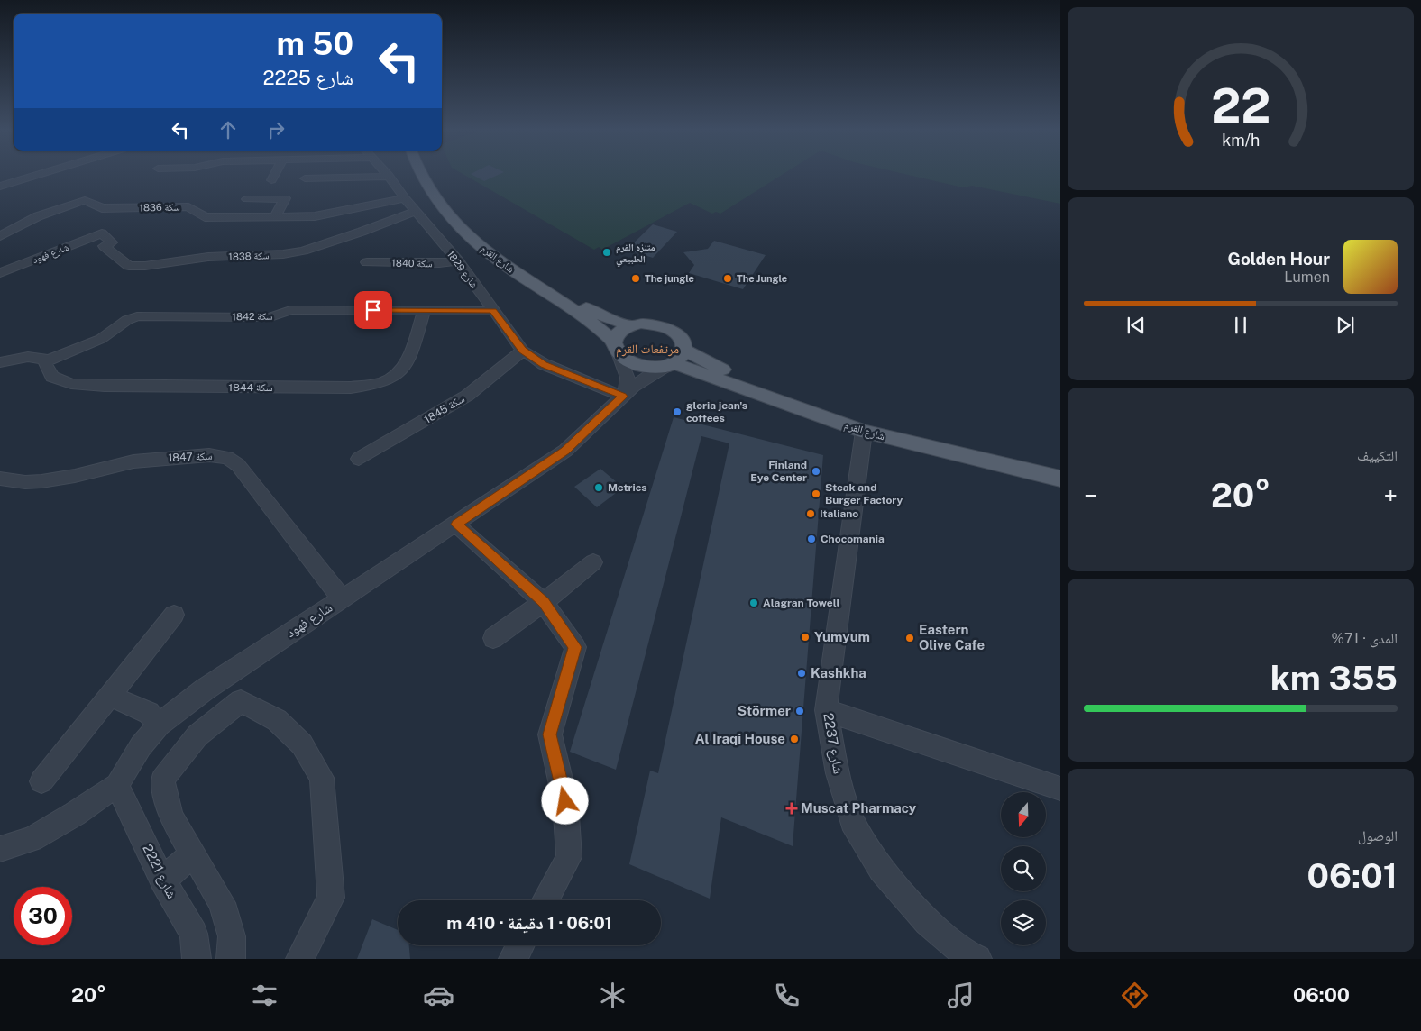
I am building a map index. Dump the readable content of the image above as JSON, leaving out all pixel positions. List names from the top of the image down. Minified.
{"streets":{"main road":["شارع القرم"],"street":["سكة 1836","شارع فهود","1838 سكة","سكة 1840","1829 شارع","سكة 1842","سكة 1844","1845 سكة","سكة 1847","2237 شارع","شارع 2221"]},"crossings":[["سكة 1836","1829 شارع"],["شارع فهود","1838 سكة"],["شارع فهود","شارع القرم"],["شارع فهود","1829 شارع"],["شارع فهود","سكة 1847"],["شارع فهود","شارع 2221"],["1838 سكة","1829 شارع"],["شارع القرم","2237 شارع"],["سكة 1840","1829 شارع"],["1829 شارع","سكة 1842"],["1829 شارع","1845 سكة"],["سكة 1842","سكة 1844"]],"districts":["مرتفعات القرم"],"places":{"other":["متنزه القرم الطبيعي","The jungle","The Jungle","gloria jean's coffees","Finland Eye Center","Metrics","Steak and Burger Factory","Italiano","Chocomania","Alagran Towell","Yumyum","Eastern Olive Cafe","Kashkha","Störmer","Al Iraqi House"],"health":["Muscat Pharmacy"]},"north":"bottom","page":{"turn":["50 m","شارع 2225"],"song":["Golden Hour","Lumen"],"tile":["التكييف",["المدى · 71%","355 km"],["الوصول","06:01"]],"heat":["−","20°","+"],"limit":"30","trip":"06:01 · 1 دقيقة · 410 m","tabs":["06:00","20°"],"gauge":["22","km/h"]}}
